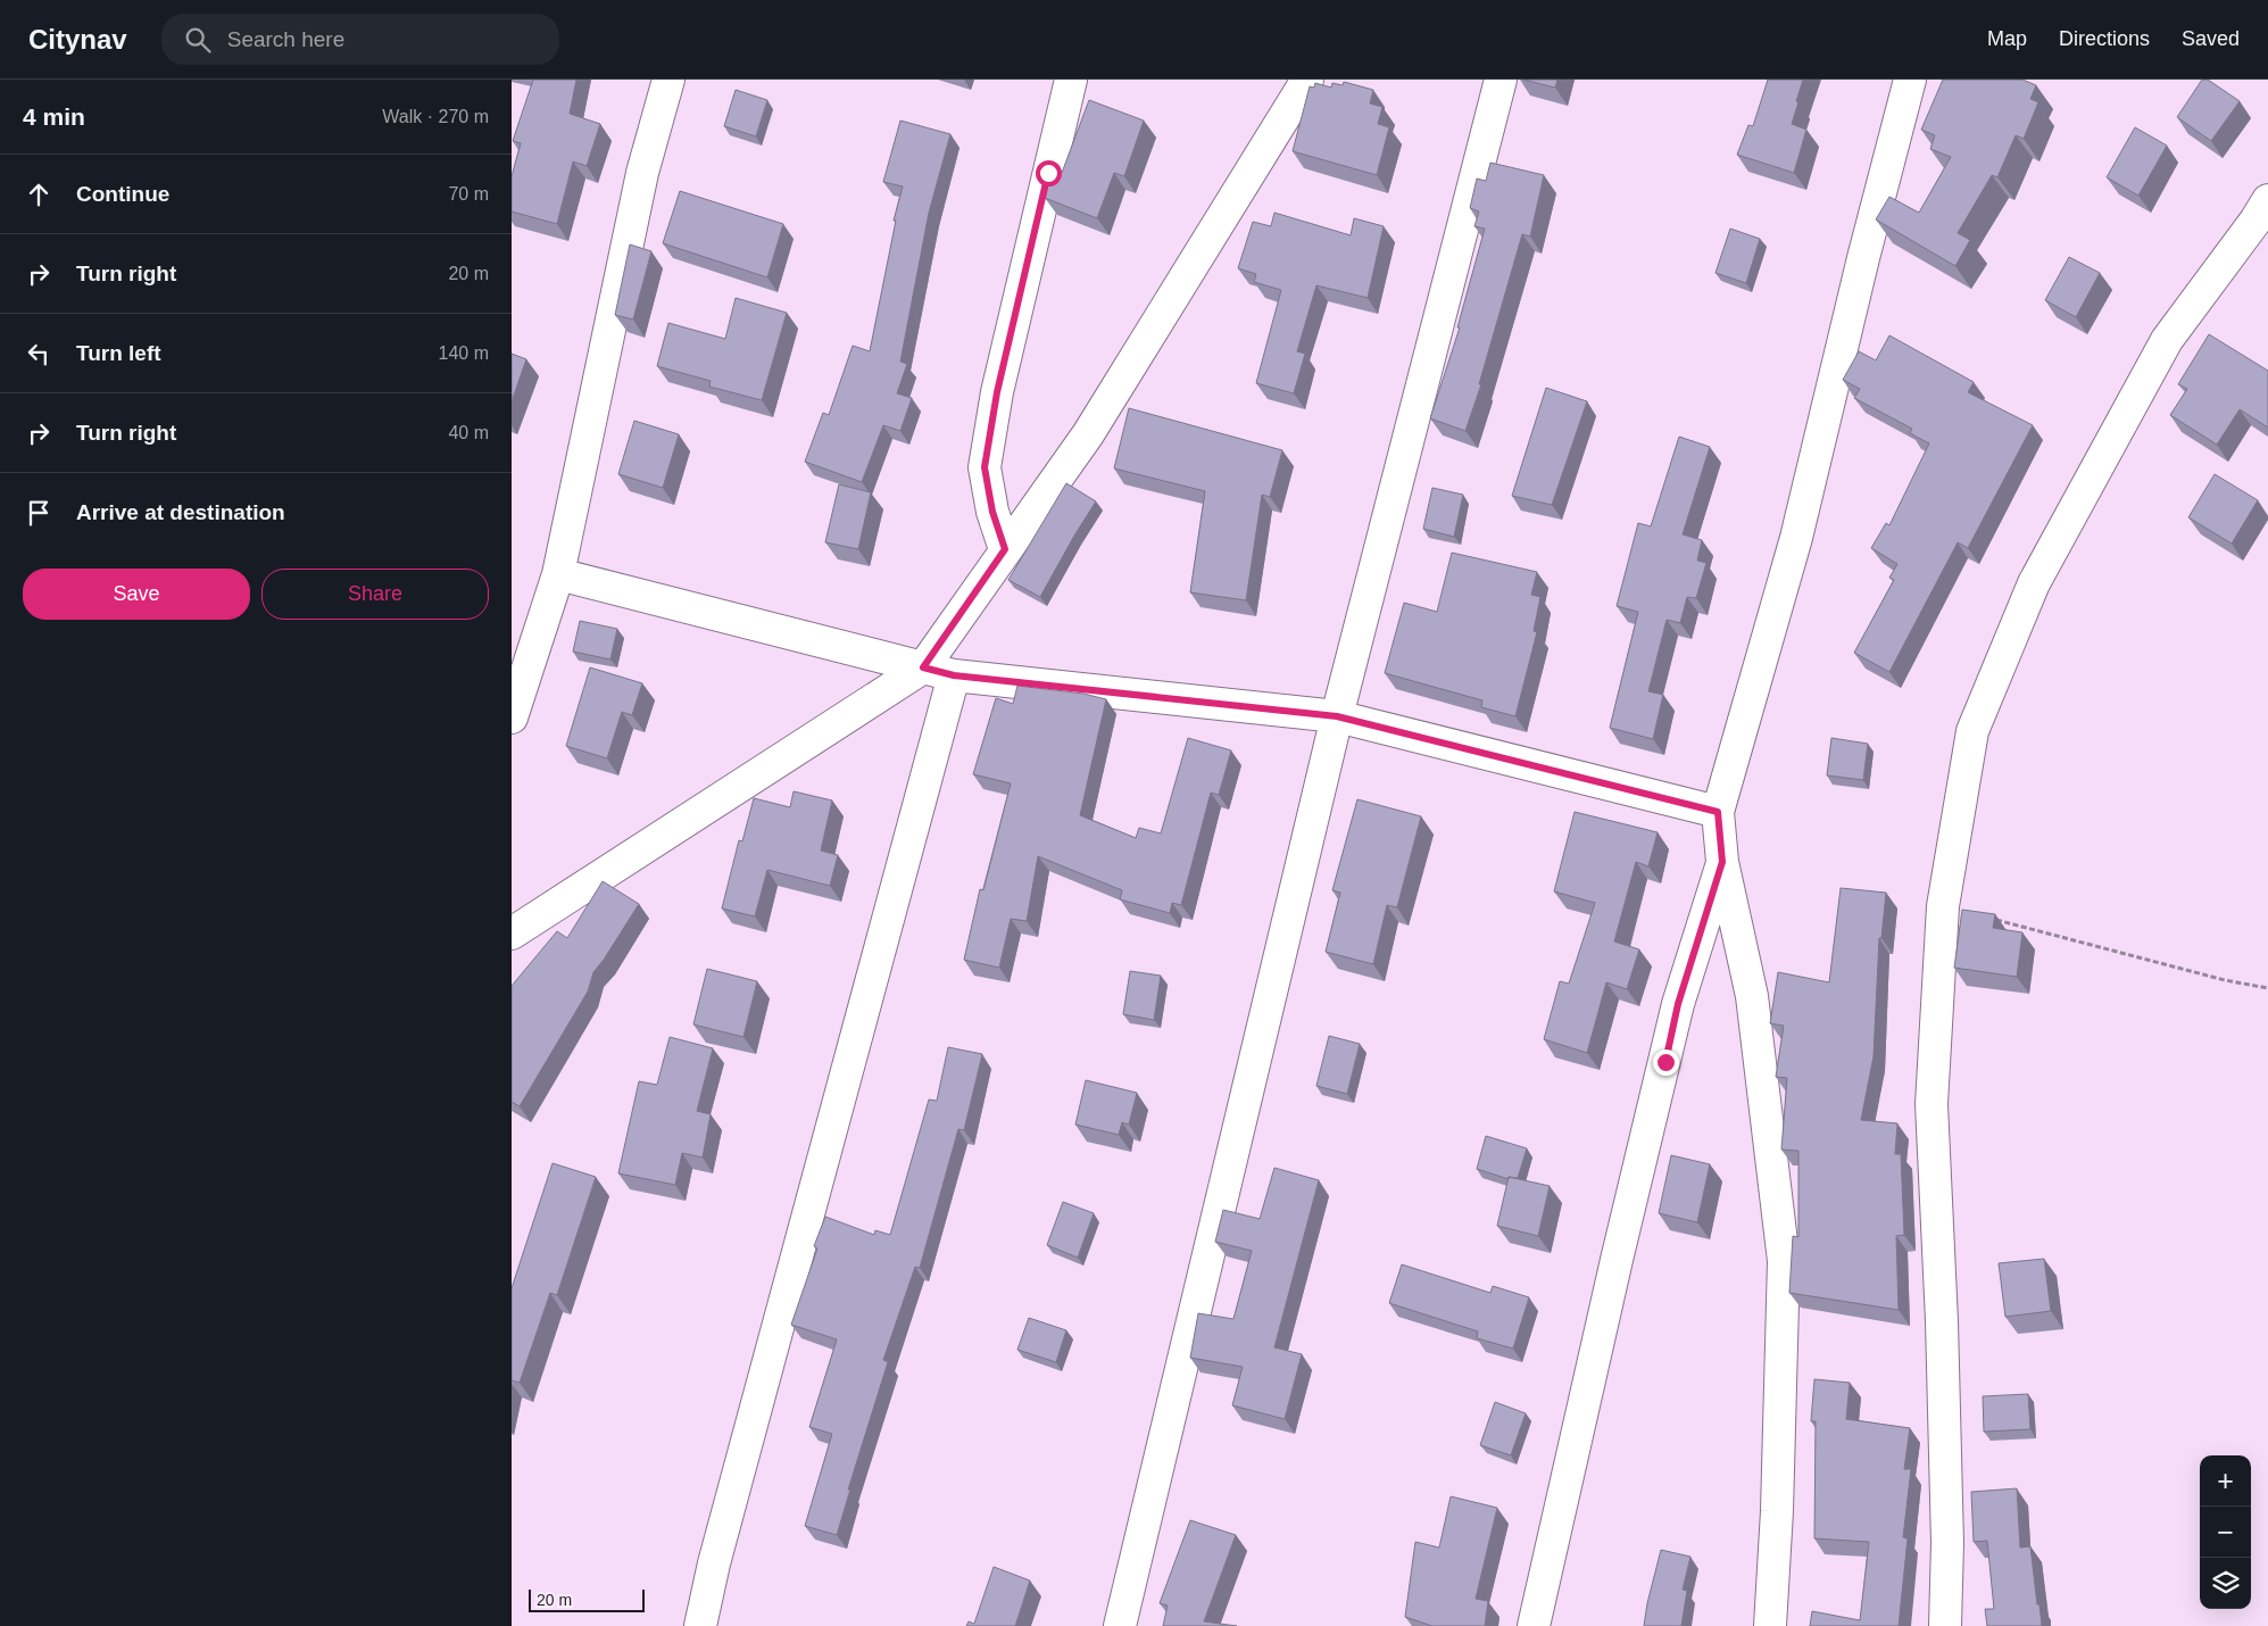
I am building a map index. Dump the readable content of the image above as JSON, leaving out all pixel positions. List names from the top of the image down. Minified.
{"scale_bar":"20 m","page":{"header":"Citynav","search":"Search here","nav":["Map","Directions","Saved"],"heading":["4 min","Walk · 270 m"],"list":[["Continue","70 m"],["Turn right","20 m"],["Turn left","140 m"],["Turn right","40 m"],"Arrive at destination"],"buttons":["Save","Share"],"map_buttons":["+","−"],"scale":"20 m"}}
